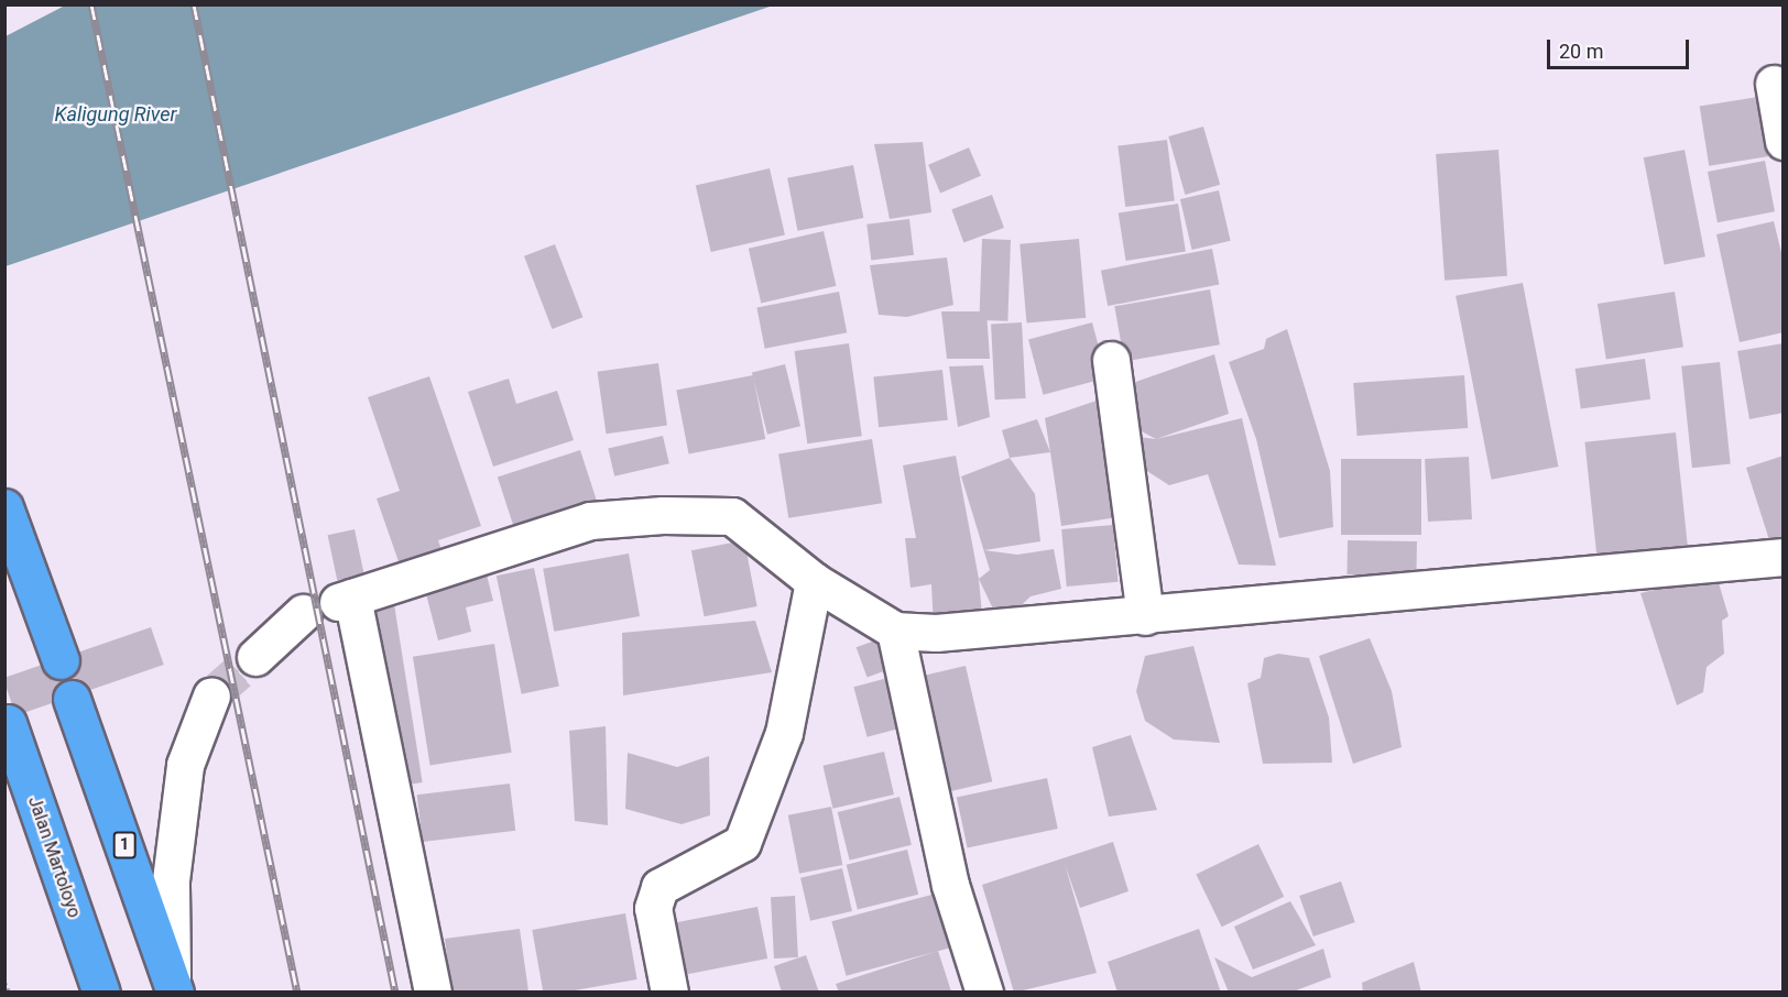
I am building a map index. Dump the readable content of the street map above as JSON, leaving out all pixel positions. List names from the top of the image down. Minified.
{"streets":{"highway":["1","Jalan Martoloyo"]},"water":["Kaligung River"],"scale_bar":"20 m"}
